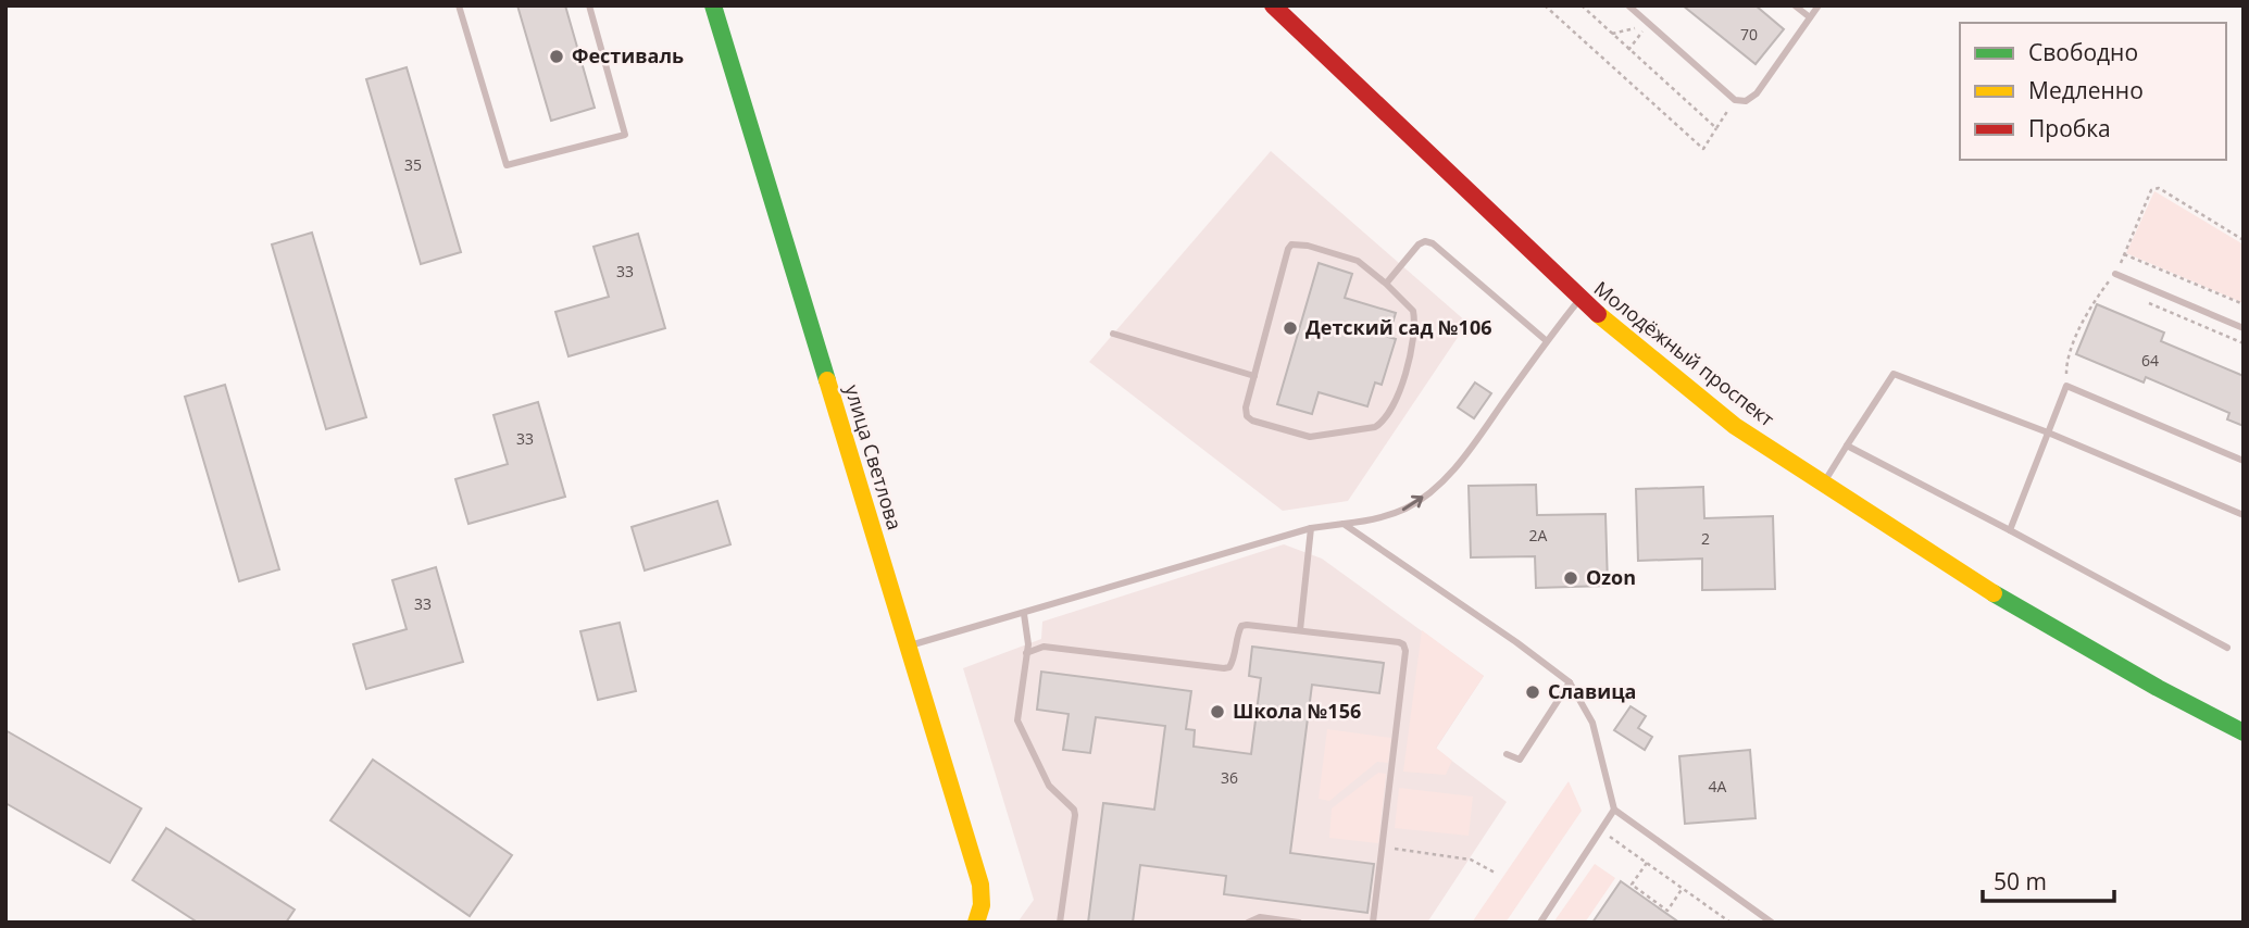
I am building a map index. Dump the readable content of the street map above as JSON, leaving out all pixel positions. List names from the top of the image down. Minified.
{"streets":{"street":["Молодёжный проспект","улица Светлова"]},"places":["Фестиваль","Детский сад №106","Ozon","Славица","Школа №156"],"house_numbers":["70","35","33","64","33","2А","2","33","36","4А"],"legend":["Свободно","Медленно","Пробка"],"scale_bar":"50 m"}
